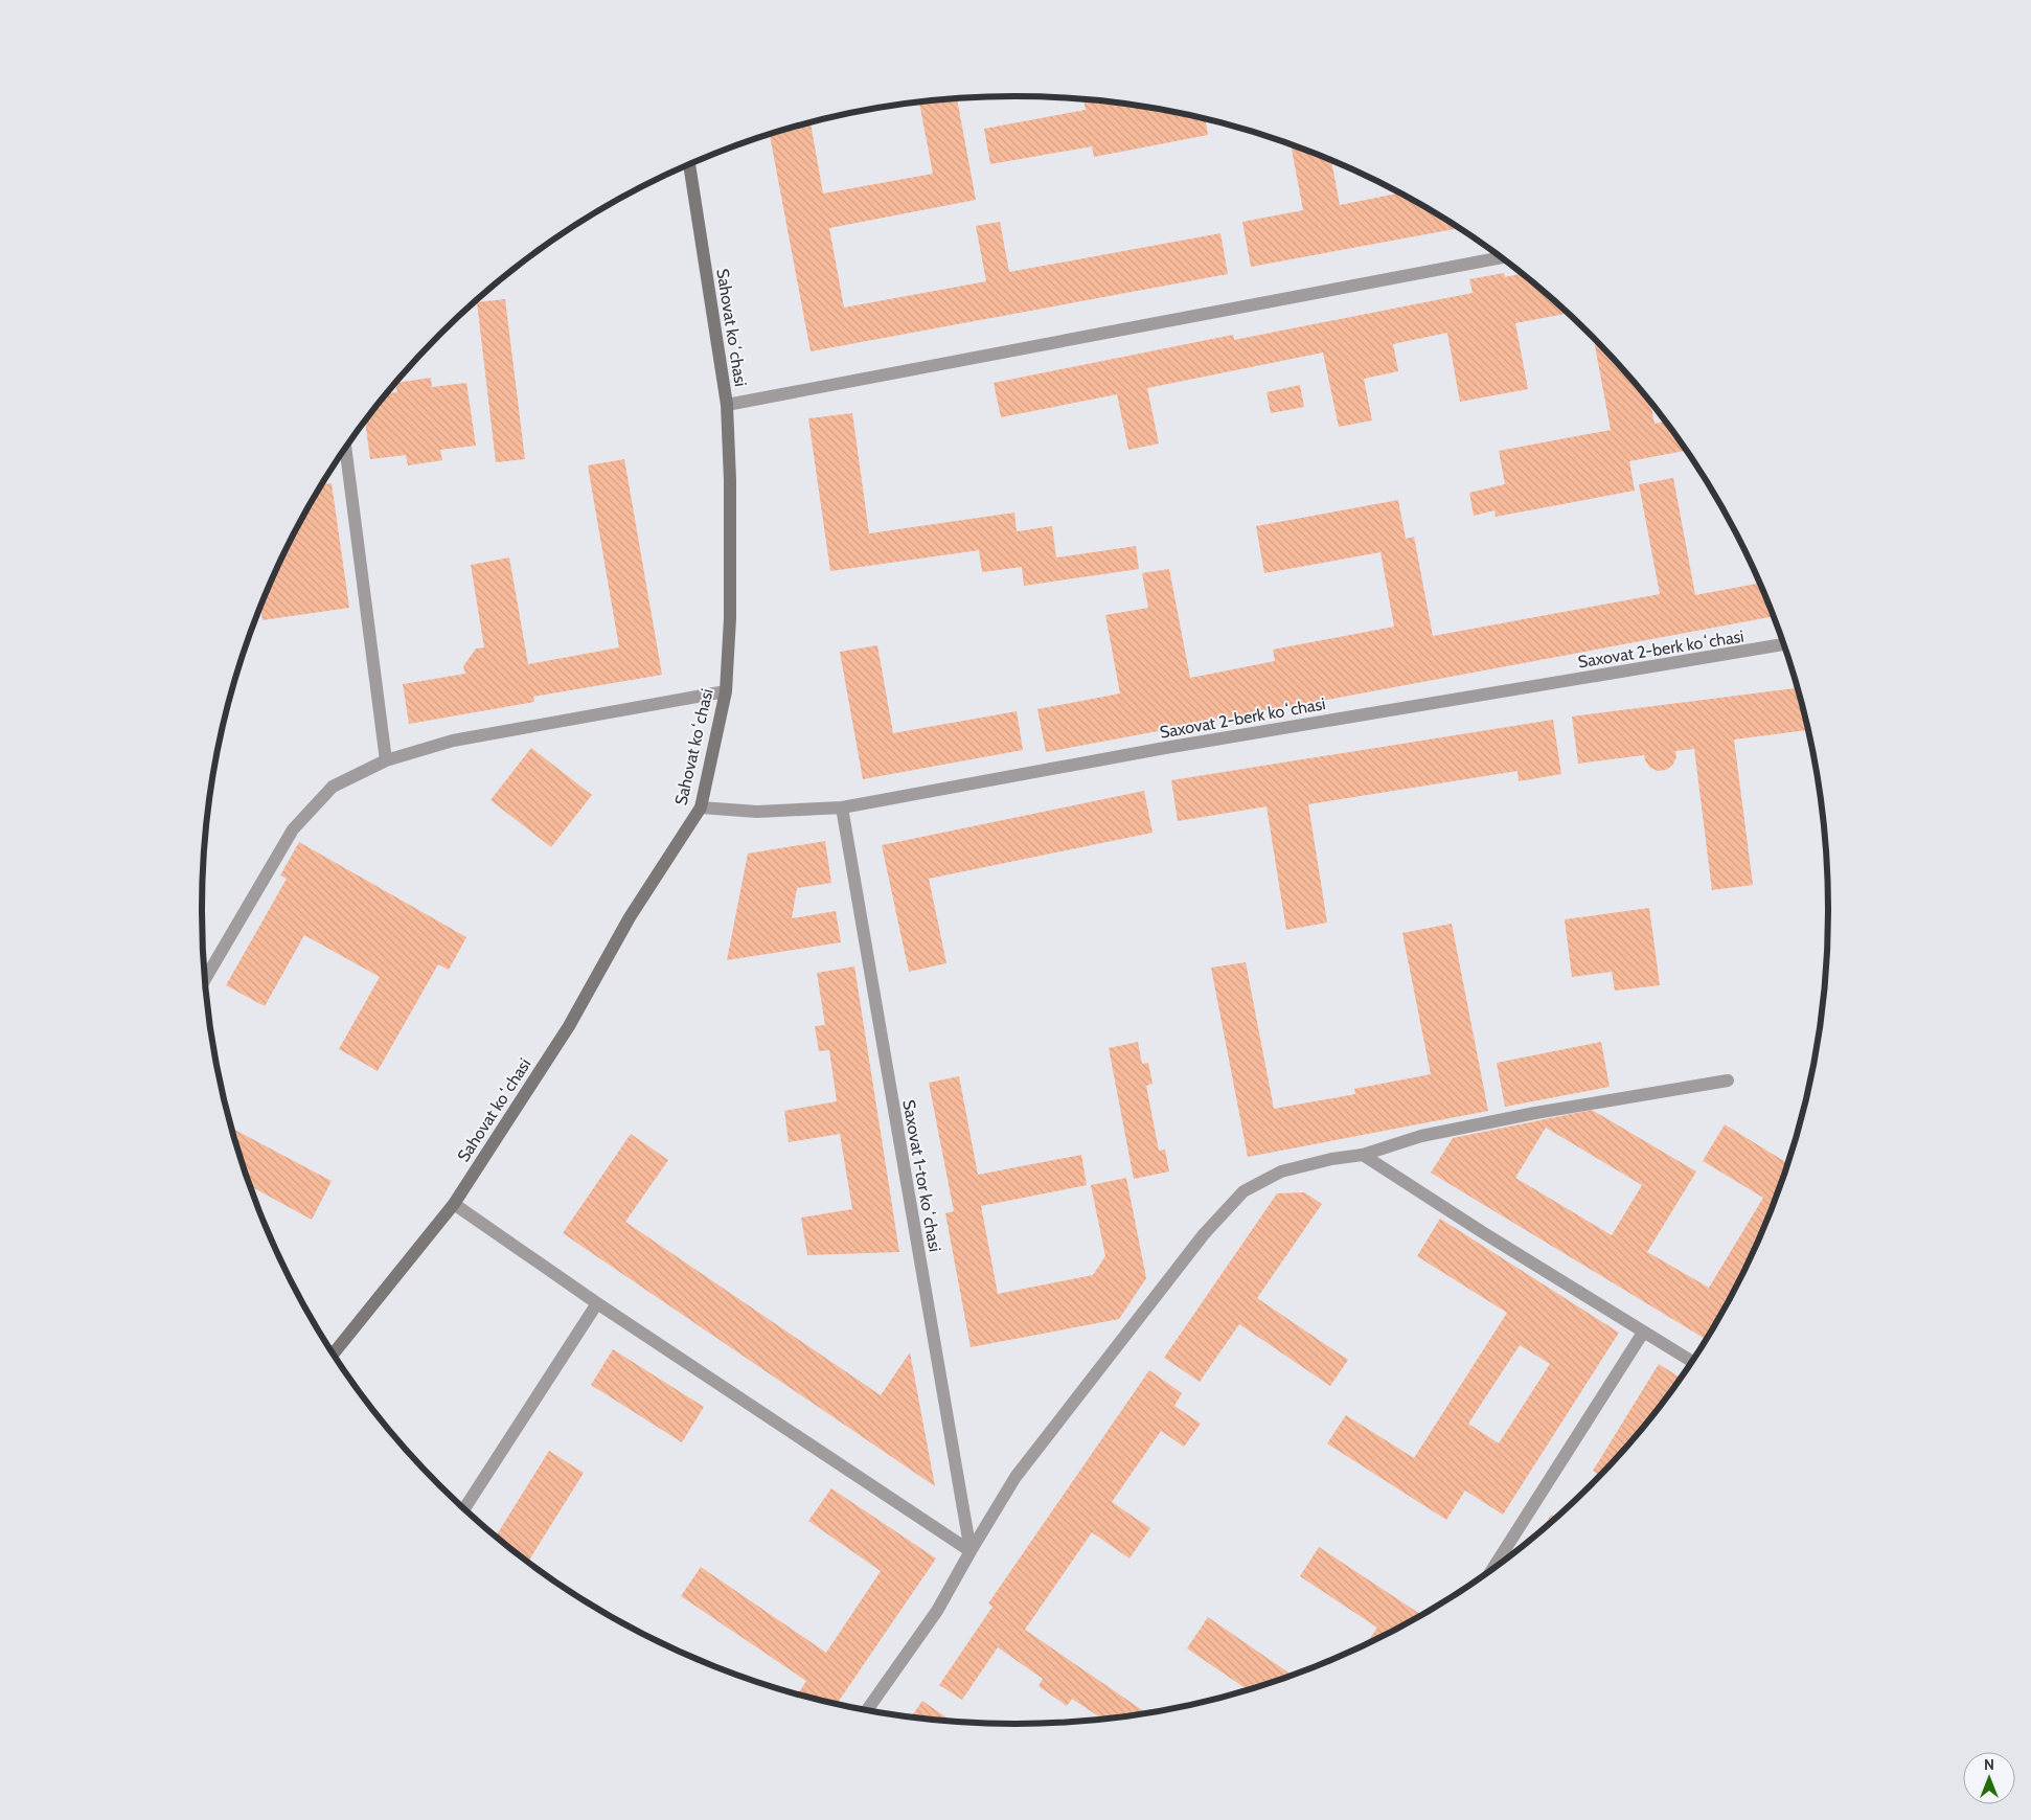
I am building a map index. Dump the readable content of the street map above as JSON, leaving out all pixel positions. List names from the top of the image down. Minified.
{"streets":{"street":["Sahovat koʻchasi","Saxovat 2-berk koʻchasi","Saxovat 1-tor koʻchasi"]},"crossings":[["Sahovat koʻchasi","Saxovat 2-berk koʻchasi"],["Saxovat 2-berk koʻchasi","Saxovat 1-tor koʻchasi"]],"north":"top"}
